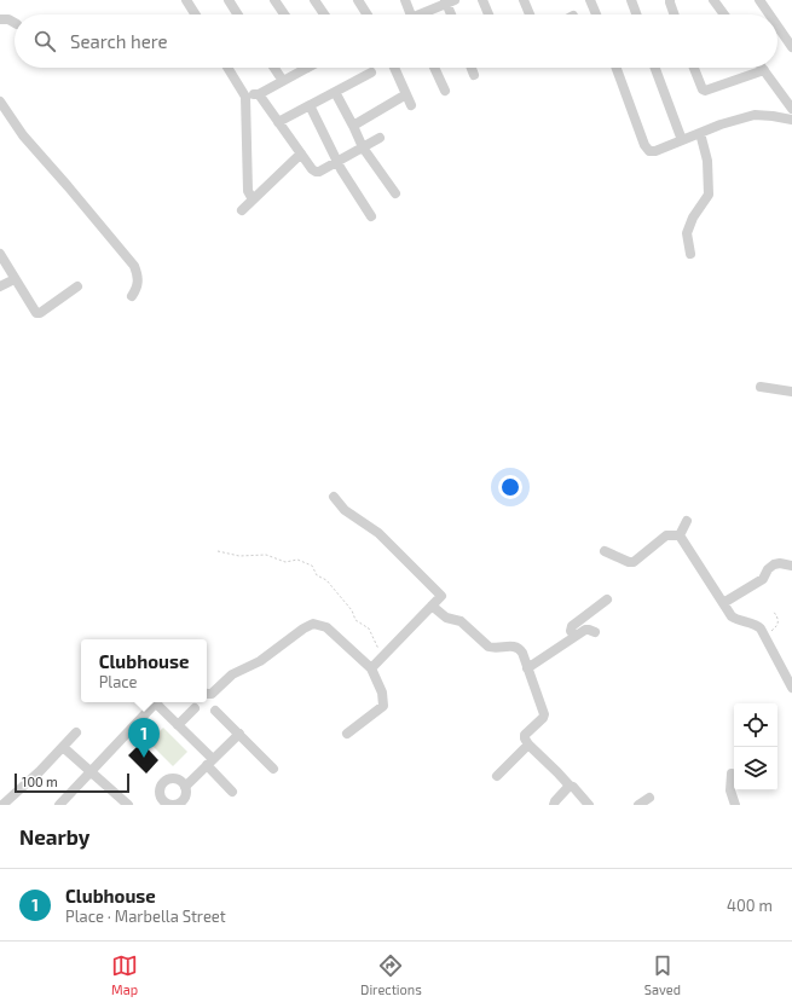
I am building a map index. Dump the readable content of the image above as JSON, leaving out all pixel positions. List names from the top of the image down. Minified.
{"scale_bar":"100 m","page":{"search":"Search here","popup":["Clubhouse","Place"],"pins":"1","scale":"100 m","heading":"Nearby","list":[{"mark":"1","name":"Clubhouse","note":"Place · Marbella Street","value":"400 m"}],"nav":["Map","Directions","Saved"]}}
